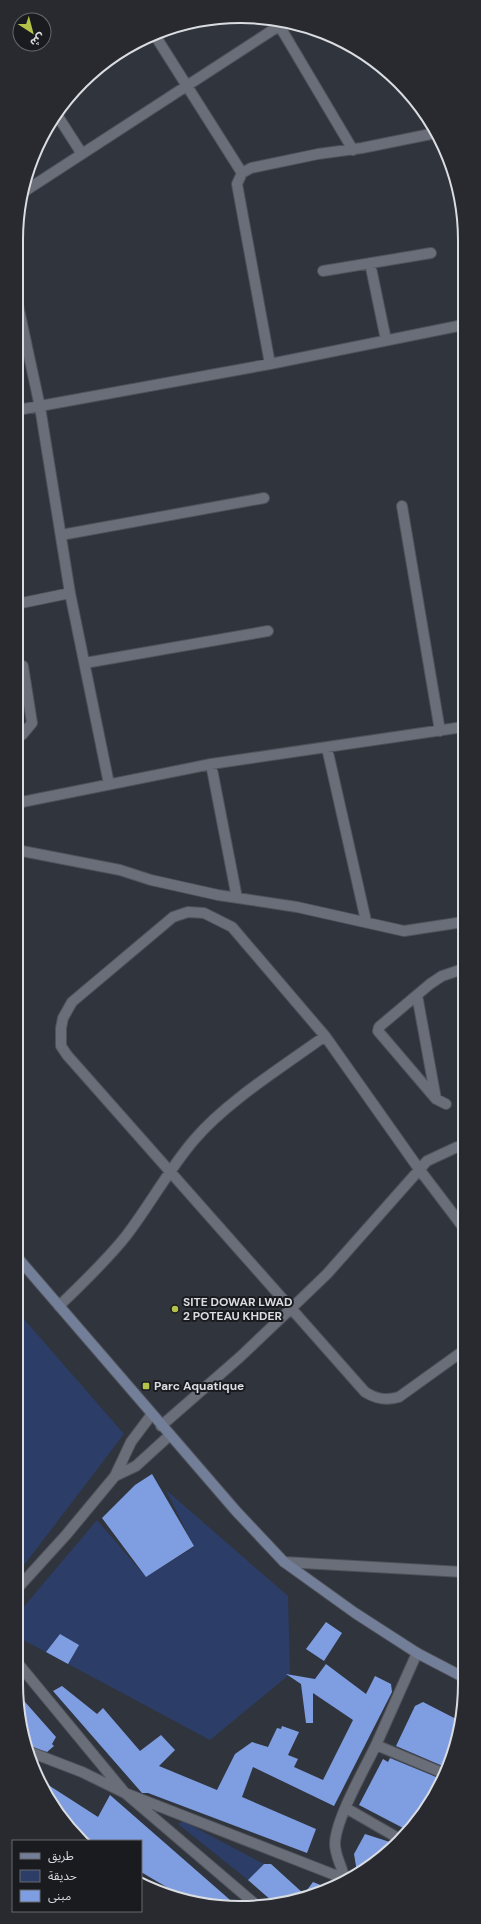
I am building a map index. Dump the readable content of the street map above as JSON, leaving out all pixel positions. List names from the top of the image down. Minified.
{"places":{"other":["SITE DOWAR LWAD 2 POTEAU KHDER"],"transit":["Parc Aquatique"]},"legend":["طريق","حديقة","مبنى"],"north":"bottom right"}
